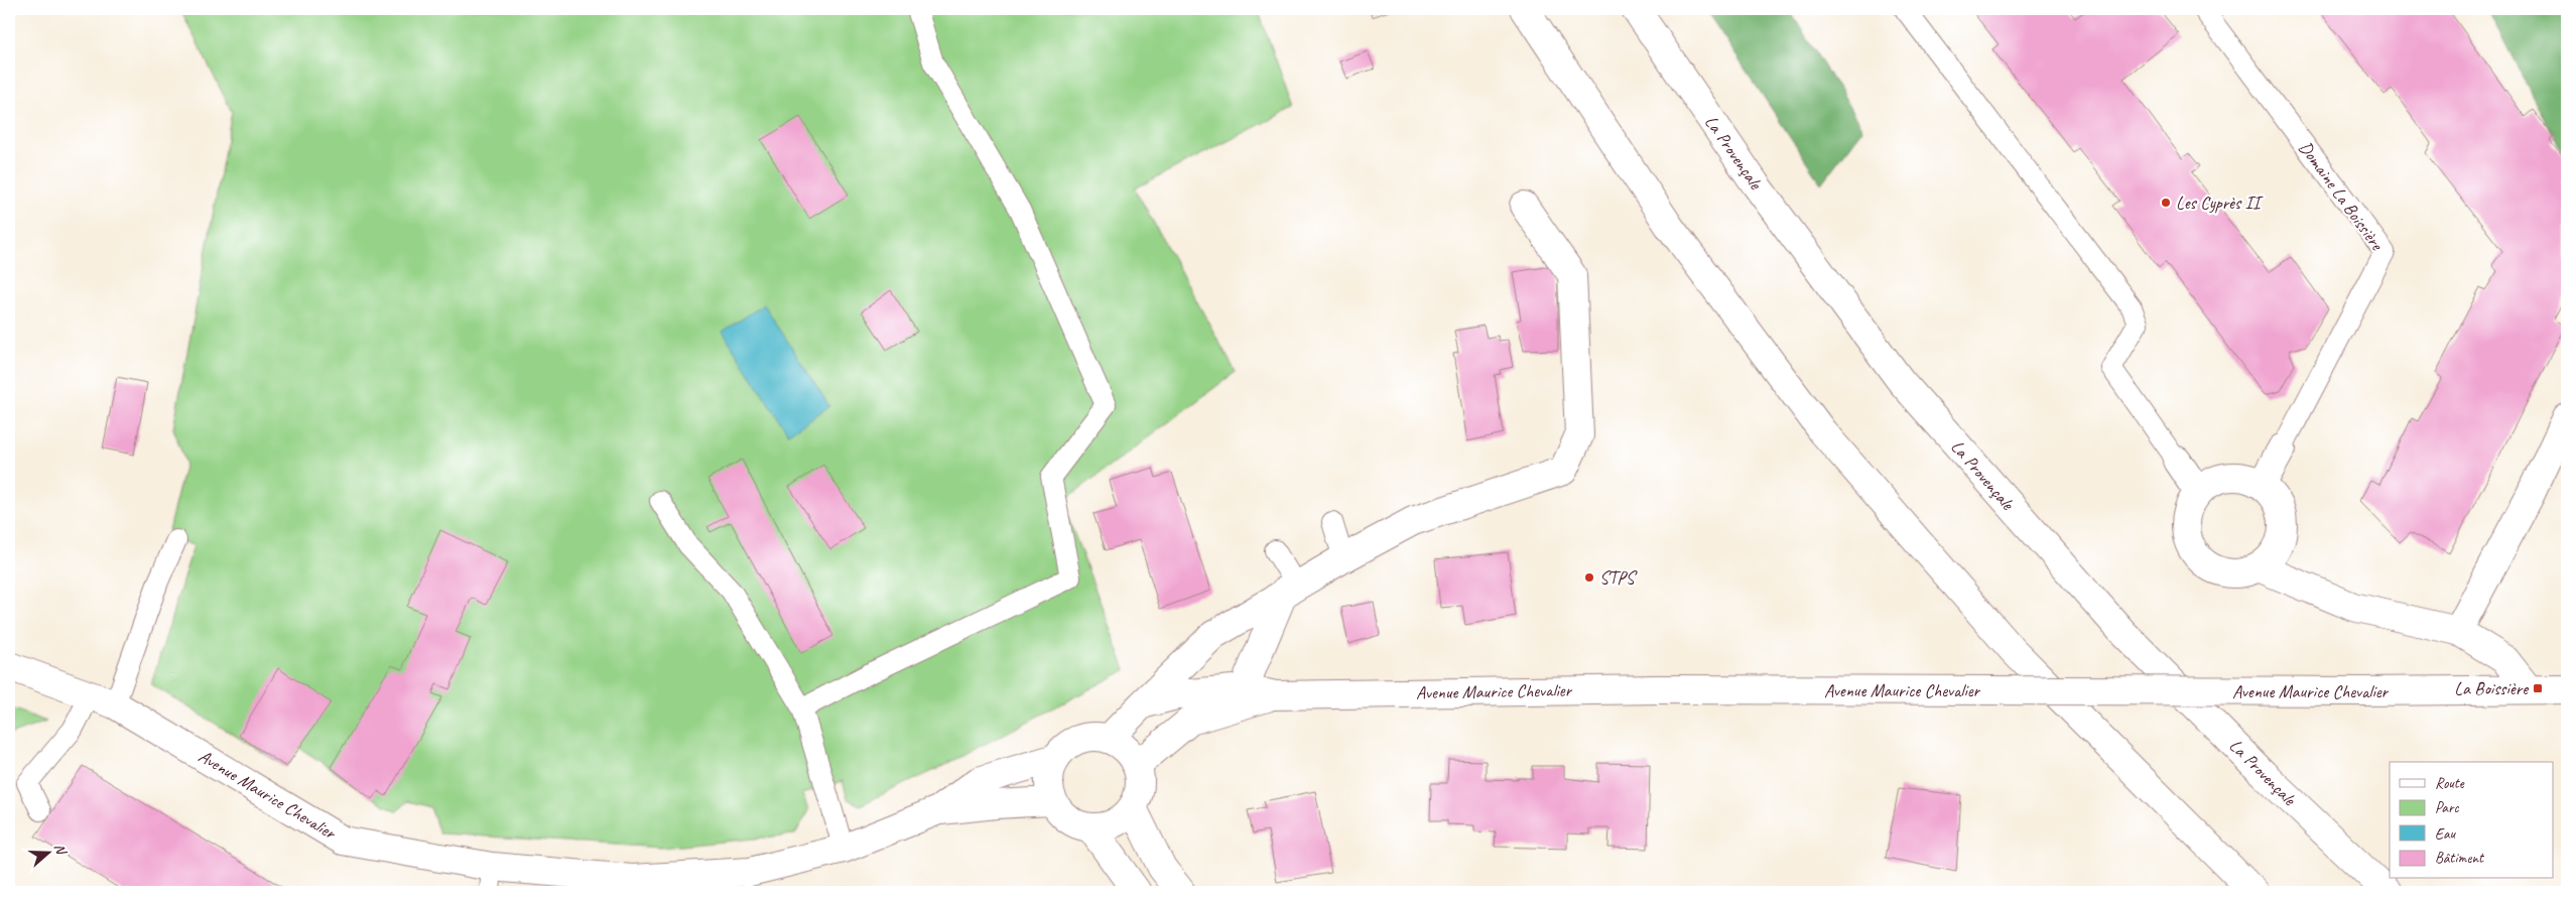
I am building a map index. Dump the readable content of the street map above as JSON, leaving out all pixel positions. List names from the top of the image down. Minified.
{"streets":{"main road":["La Provençale","Avenue Maurice Chevalier"],"lane":["Domaine La Boissière"]},"places":{"other":["Les Cyprès II","STPS"],"transit":["La Boissière"]},"legend":["Route","Parc","Eau","Bâtiment"],"north":"right"}
